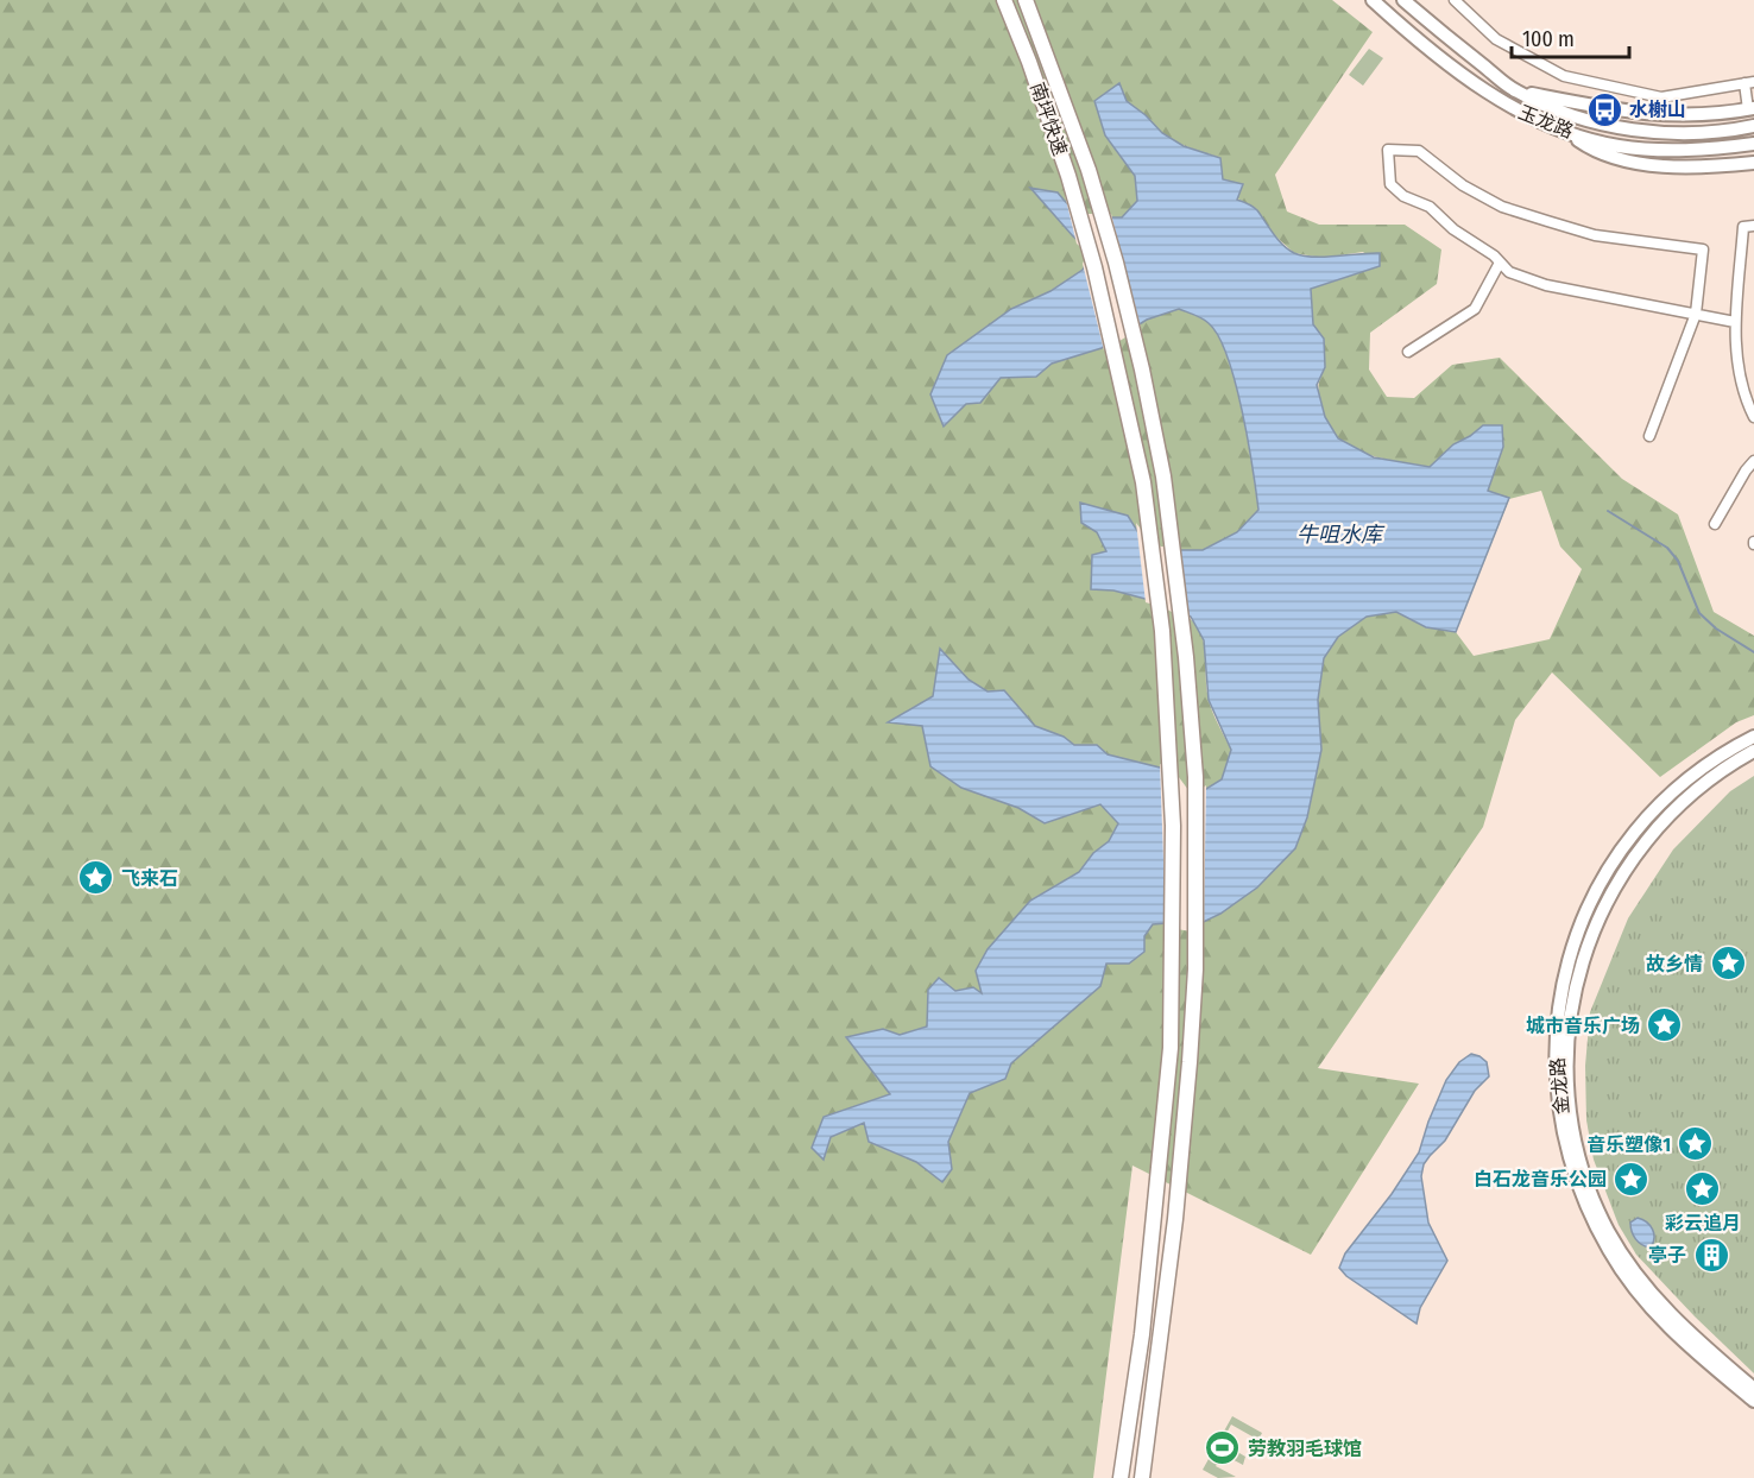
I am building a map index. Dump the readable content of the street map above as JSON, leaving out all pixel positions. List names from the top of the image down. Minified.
{"streets":{"highway":["南坪快速"],"main road":["玉龙路","金龙路"]},"water":["牛咀水库"],"places":{"bus stop":["水榭山"],"place":["飞来石","故乡情","城市音乐广场","音乐塑像1","白石龙音乐公园","彩云追月"],"building":["亭子"],"sports":["劳教羽毛球馆"]},"scale_bar":"100 m"}
